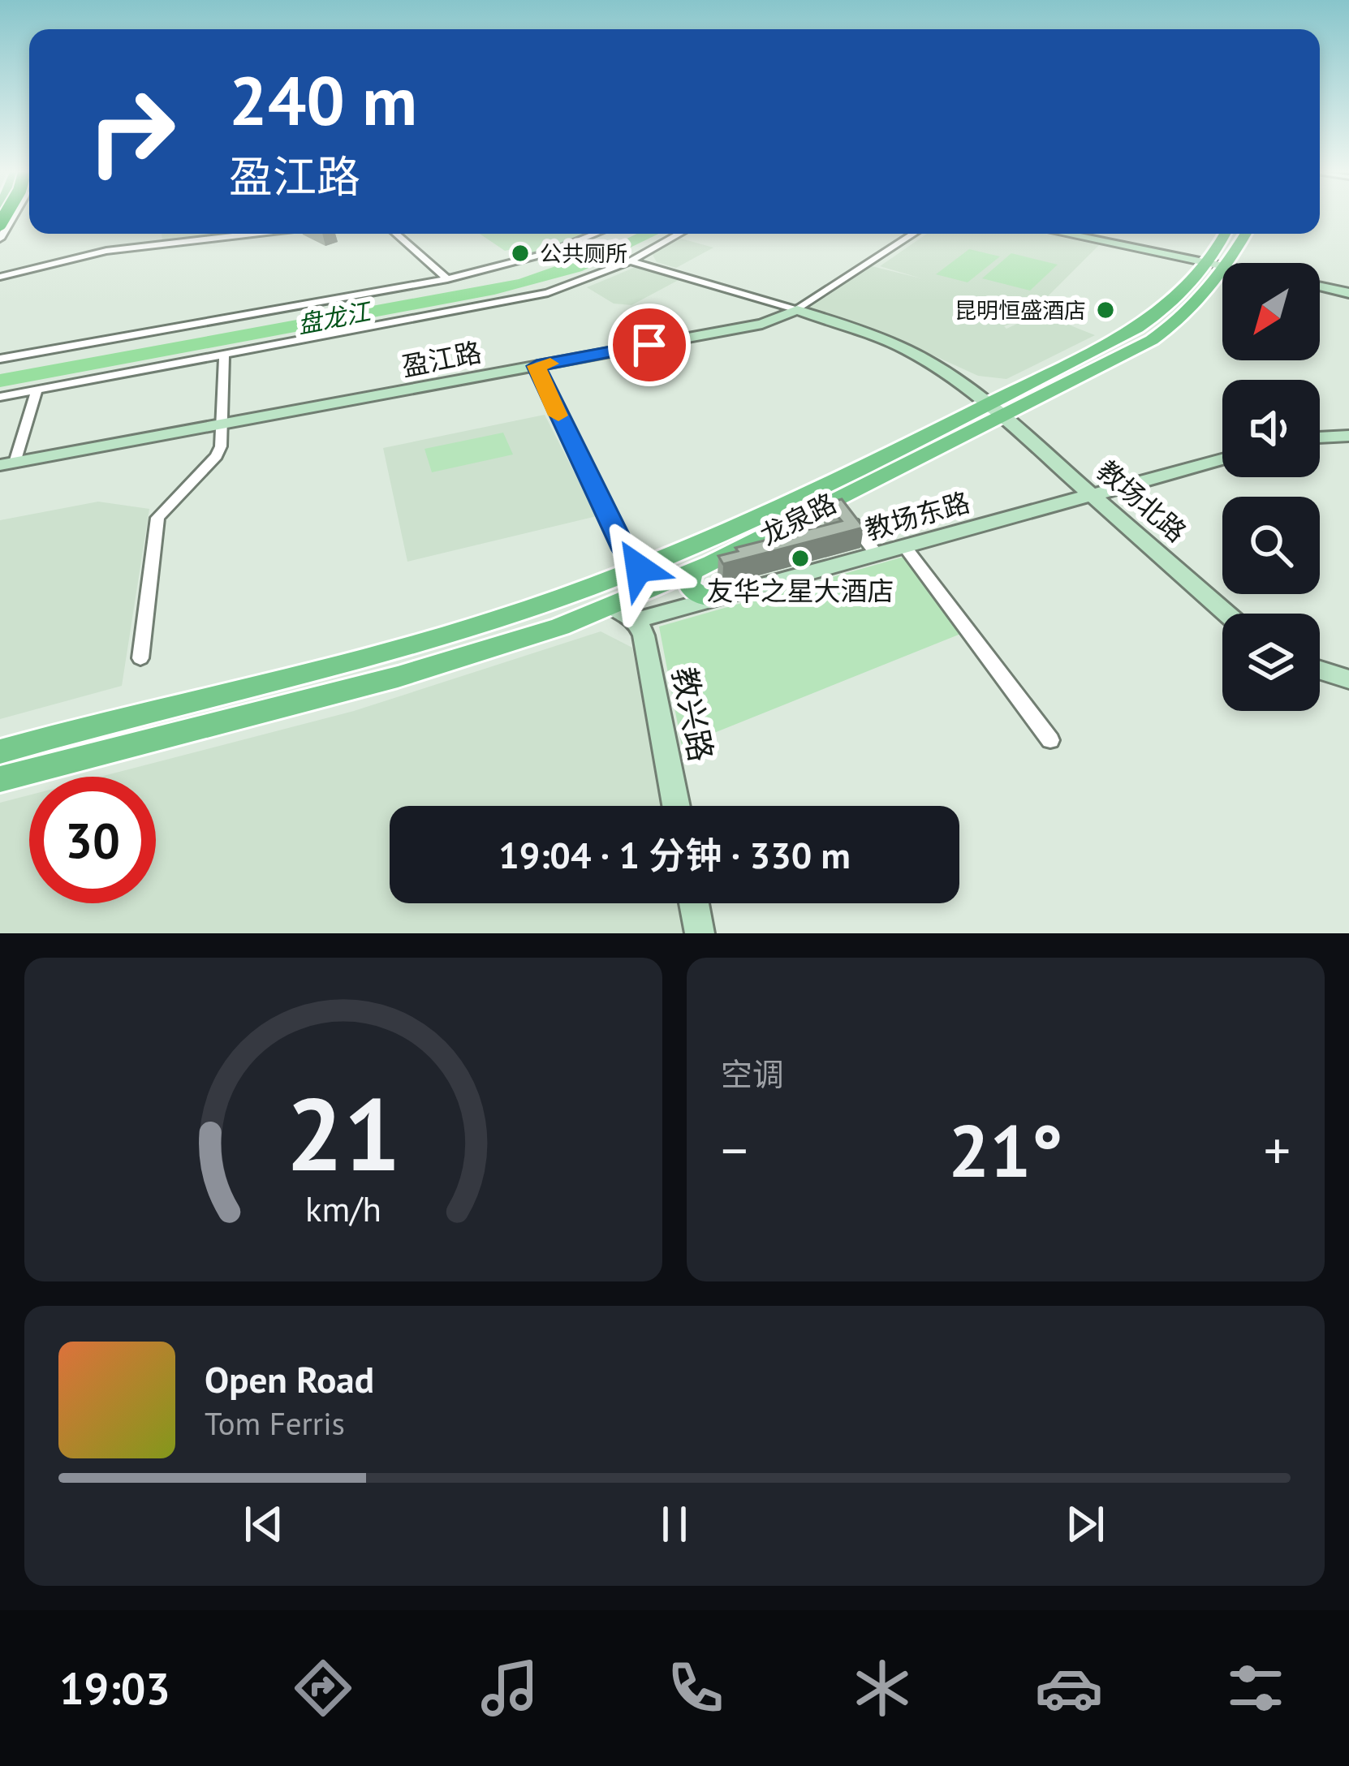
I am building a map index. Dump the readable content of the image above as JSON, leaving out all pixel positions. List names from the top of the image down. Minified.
{"streets":{"main road":["龙泉路"],"street":["盈江路","教场北路","教场东路","教兴路"]},"crossings":[["盈江路","教场北路"],["教场北路","教场东路"],["教场北路","龙泉路"],["教场东路","教兴路"]],"water":["盘龙江"],"places":["公共厕所","昆明恒盛酒店","友华之星大酒店"],"north":"bottom left","page":{"turn":["240 m","盈江路"],"limit":"30","trip":"19:04 · 1 分钟 · 330 m","tile":"空调","heat":["−","21°","+"],"song":["Open Road","Tom Ferris"],"tabs":"19:03","gauge":["21","km/h"]}}
